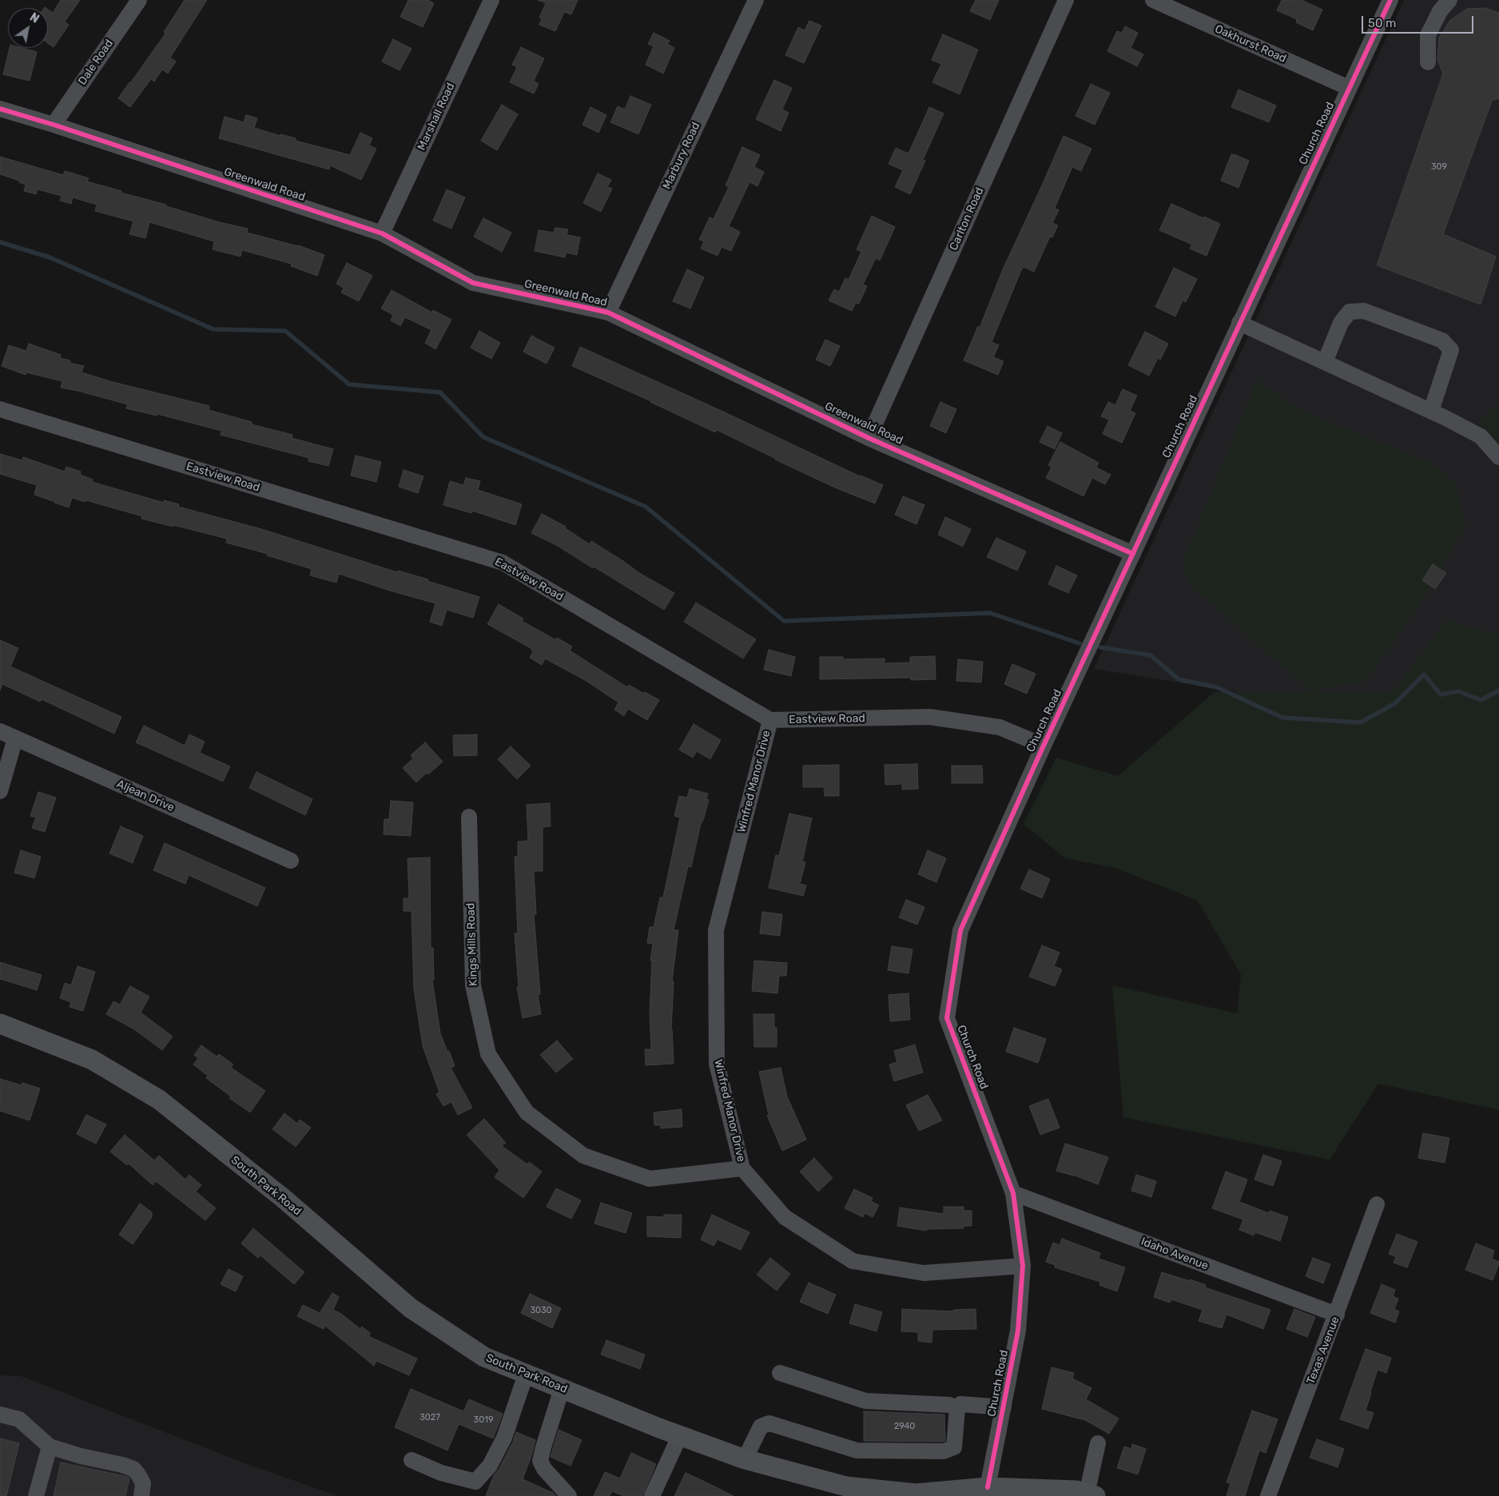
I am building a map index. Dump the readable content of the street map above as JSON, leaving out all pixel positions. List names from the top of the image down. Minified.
{"streets":{"main road":["South Park Road"],"street":["Oakhurst Road","Dale Road","Marshall Road","Church Road","Marbury Road","Greenwald Road","Carlton Road","Eastview Road","Winfred Manor Drive","Aljean Drive","Kings Mills Road","Idaho Avenue","Texas Avenue"]},"crossings":[["Oakhurst Road","Church Road"],["Dale Road","Greenwald Road"],["Marshall Road","Greenwald Road"],["Church Road","Greenwald Road"],["Church Road","Eastview Road"],["Church Road","Winfred Manor Drive"],["Church Road","South Park Road"],["Church Road","Idaho Avenue"],["Marbury Road","Greenwald Road"],["Greenwald Road","Carlton Road"],["Eastview Road","Winfred Manor Drive"],["Winfred Manor Drive","Kings Mills Road"],["Idaho Avenue","Texas Avenue"]],"house_numbers":["309","3030","3027","3019","2940"],"scale_bar":"50 m","north":"top right"}
